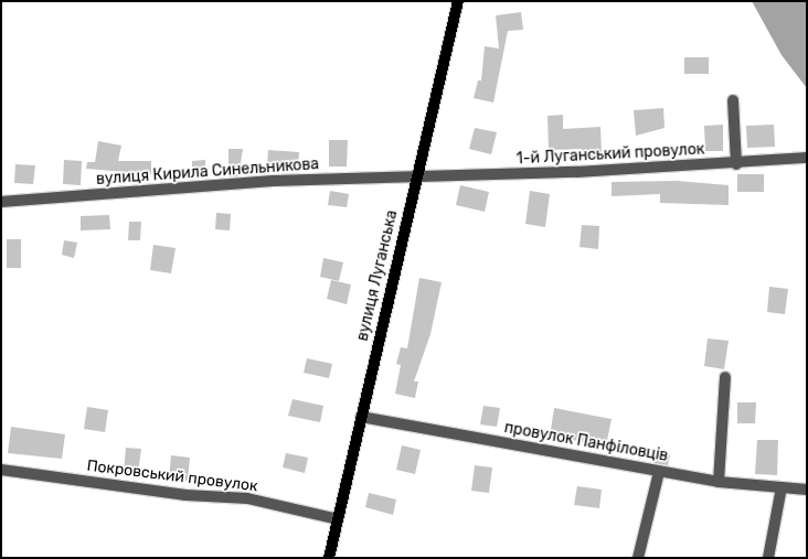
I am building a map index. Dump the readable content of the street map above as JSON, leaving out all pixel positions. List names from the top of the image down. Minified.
{"streets":{"main road":["вулиця Луганська"],"street":["1-й Луганський провулок","вулиця Кирила Синельникова","провулок Панфіловців","Покровський провулок"]},"crossings":[["1-й Луганський провулок","вулиця Кирила Синельникова"],["1-й Луганський провулок","вулиця Луганська"],["вулиця Кирила Синельникова","вулиця Луганська"],["вулиця Луганська","провулок Панфіловців"],["вулиця Луганська","Покровський провулок"]]}
